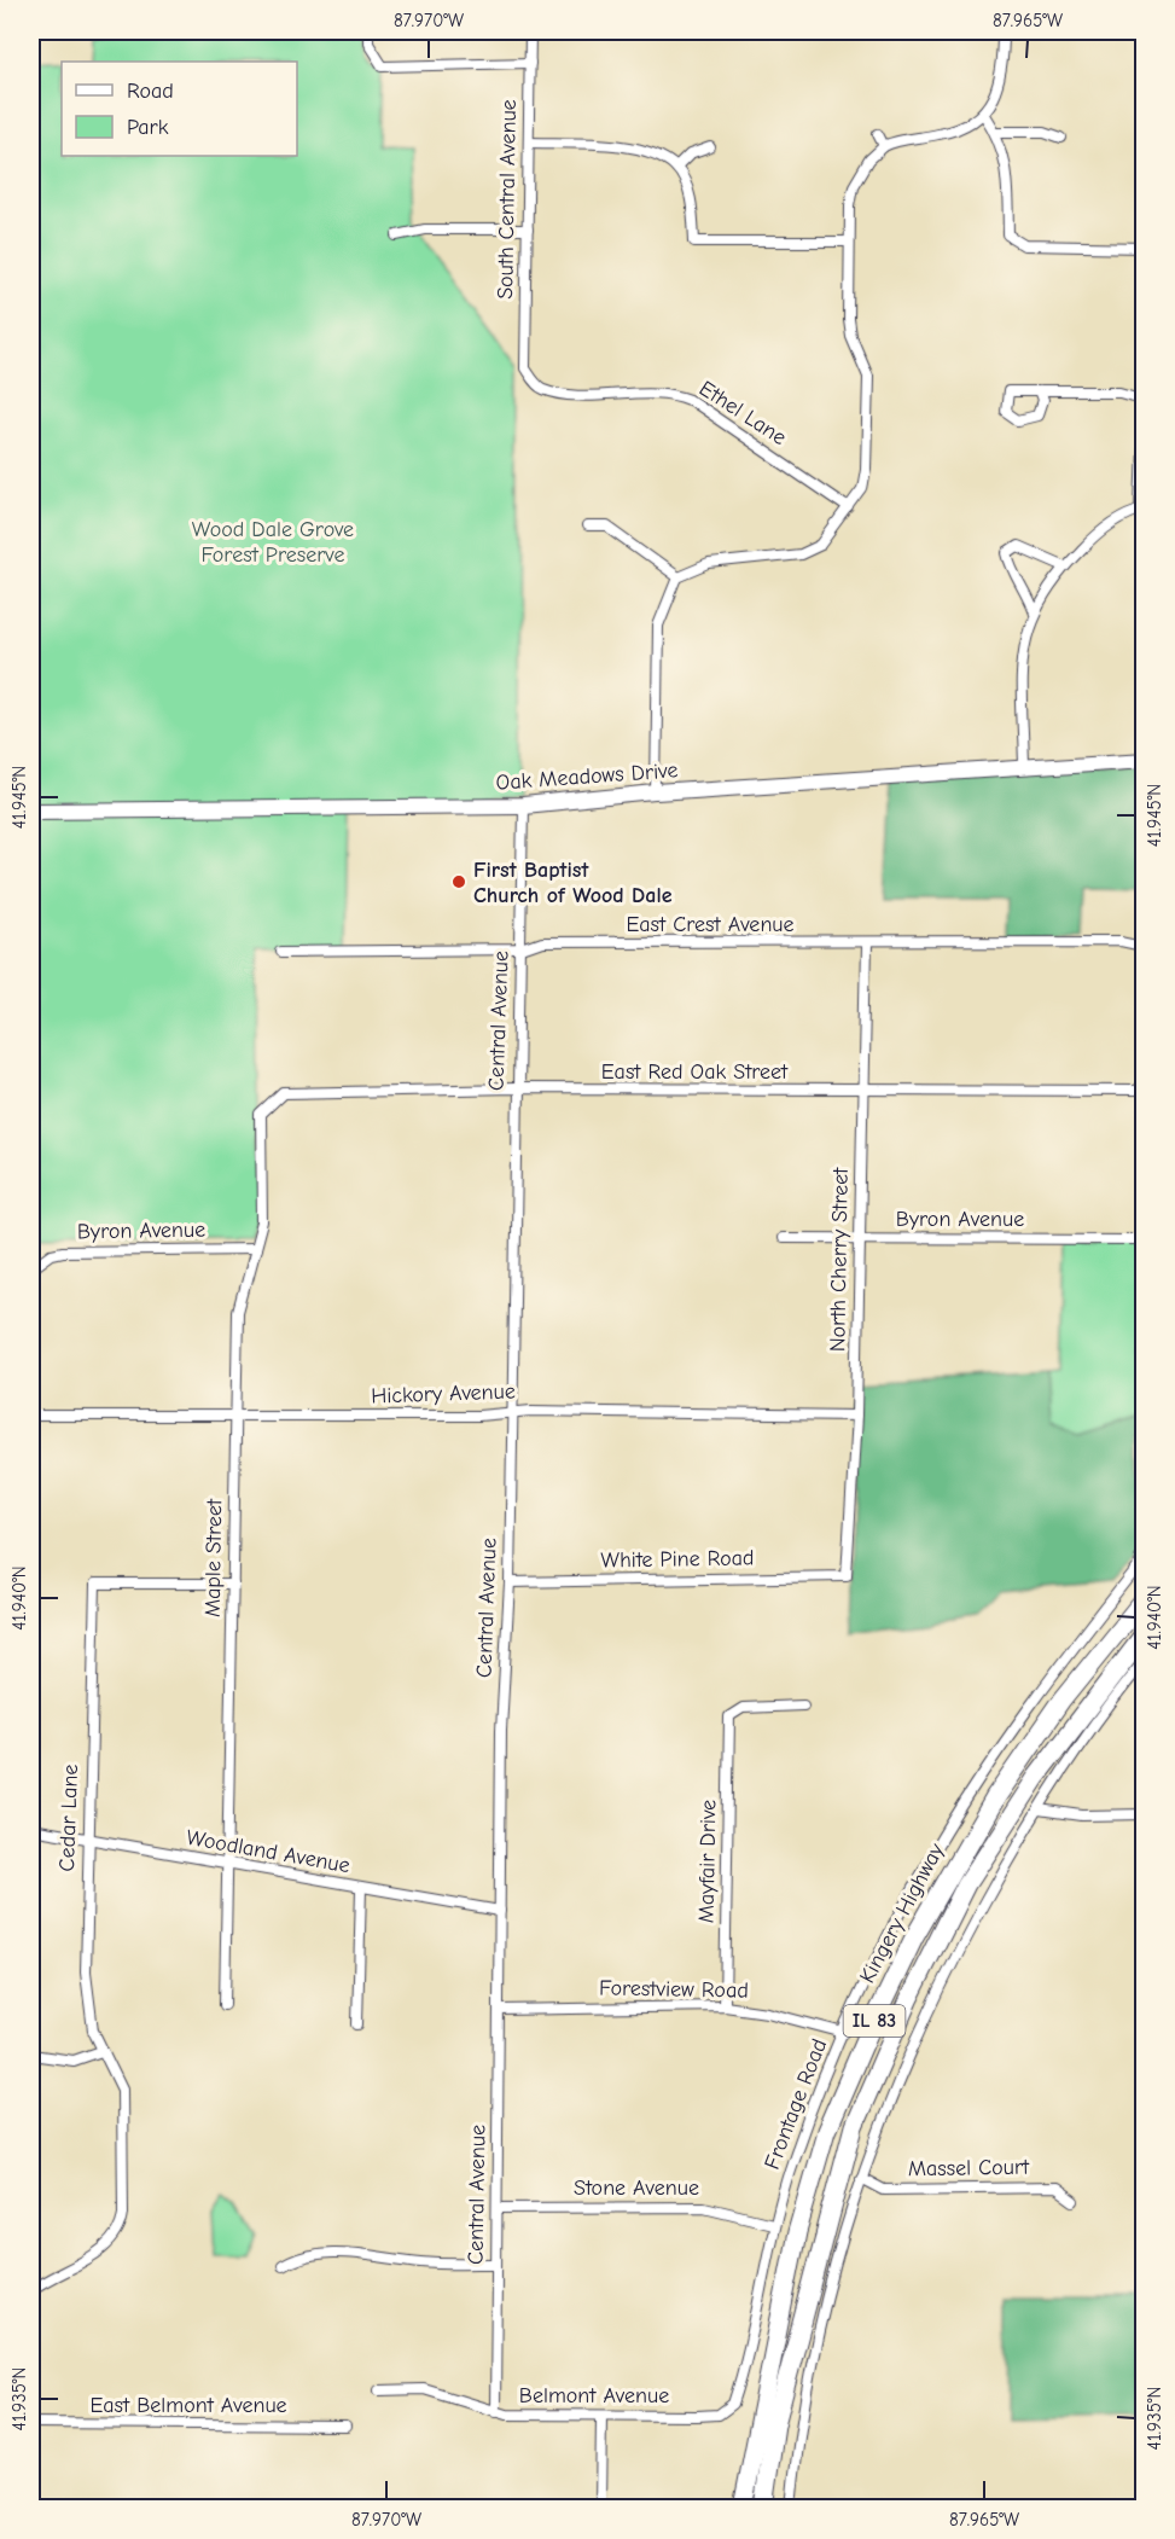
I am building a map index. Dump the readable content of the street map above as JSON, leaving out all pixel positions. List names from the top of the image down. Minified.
{"streets":{"highway":["Kingery Highway","IL 83"],"street":["South Central Avenue","Ethel Lane","Oak Meadows Drive","East Crest Avenue","Central Avenue","East Red Oak Street","Byron Avenue","North Cherry Street","Hickory Avenue","Maple Street","White Pine Road","Cedar Lane","Woodland Avenue","Mayfair Drive","Forestview Road","Frontage Road","Massel Court","Stone Avenue","Belmont Avenue","East Belmont Avenue"]},"crossings":[["South Central Avenue","Ethel Lane"],["Oak Meadows Drive","Central Avenue"],["East Crest Avenue","Central Avenue"],["East Crest Avenue","North Cherry Street"],["Central Avenue","East Red Oak Street"],["Central Avenue","Hickory Avenue"],["Central Avenue","White Pine Road"],["Central Avenue","Woodland Avenue"],["Central Avenue","Forestview Road"],["Central Avenue","Stone Avenue"],["Central Avenue","Belmont Avenue"],["East Red Oak Street","North Cherry Street"],["East Red Oak Street","Maple Street"],["Byron Avenue","North Cherry Street"],["Byron Avenue","Maple Street"],["North Cherry Street","Hickory Avenue"],["North Cherry Street","White Pine Road"],["Hickory Avenue","Maple Street"],["Maple Street","Cedar Lane"],["Maple Street","Woodland Avenue"],["Cedar Lane","Woodland Avenue"],["Mayfair Drive","Forestview Road"],["Forestview Road","Frontage Road"],["Frontage Road","Stone Avenue"],["Frontage Road","Belmont Avenue"]],"parks":["Wood Dale Grove Forest Preserve"],"places":["First Baptist Church of Wood Dale"],"legend":["Road","Park"],"coordinates":["87.970°W","87.965°W","41.945°N","41.940°N","41.935°N"]}
